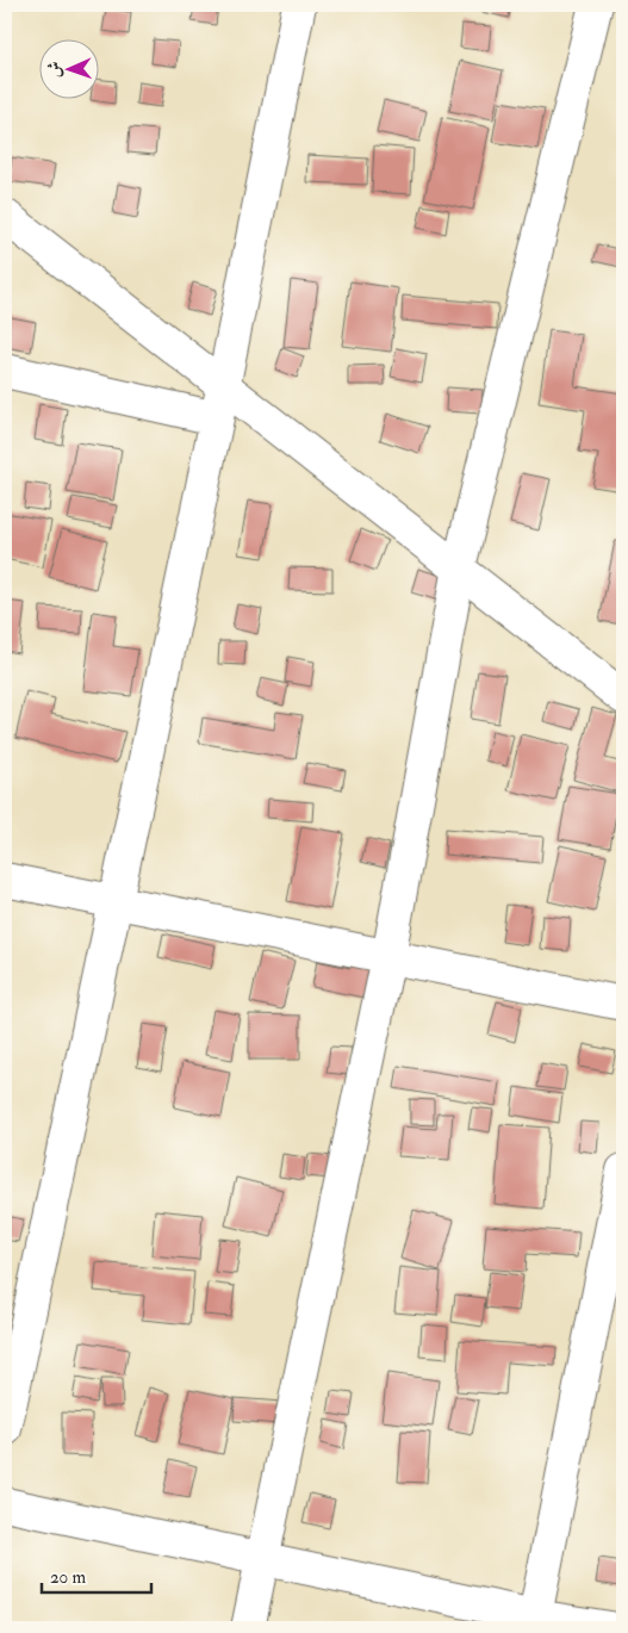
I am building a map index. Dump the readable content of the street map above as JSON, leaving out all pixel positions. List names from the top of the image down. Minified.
{"scale_bar":"20 m","north":"left"}
